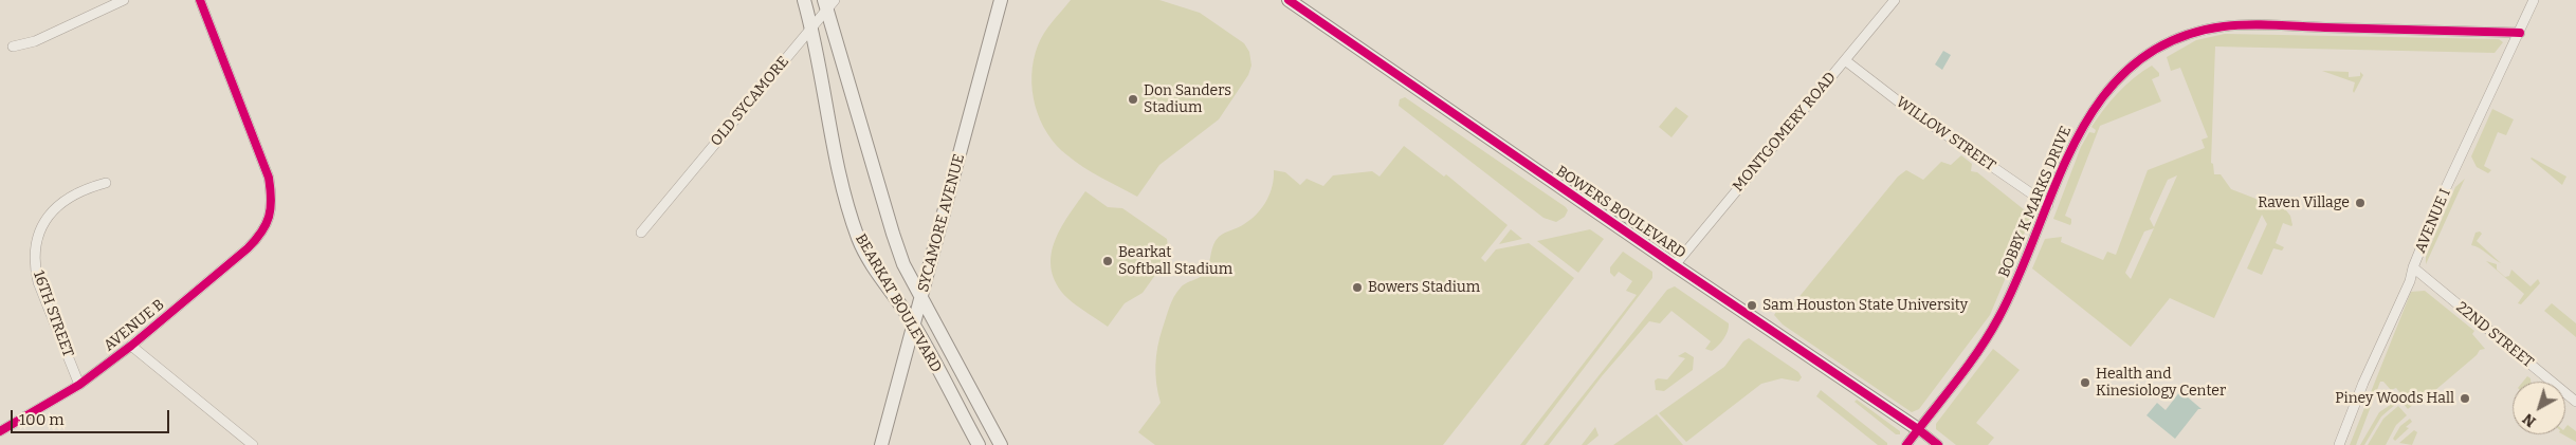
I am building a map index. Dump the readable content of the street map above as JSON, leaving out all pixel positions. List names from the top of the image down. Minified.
{"streets":{"street":["OLD SYCAMORE","MONTGOMERY ROAD","WILLOW STREET","BOBBY K MARKS DRIVE","BOWERS BOULEVARD","AVENUE I","SYCAMORE AVENUE","BEARKAT BOULEVARD","16TH STREET","AVENUE B","22ND STREET"]},"crossings":[["OLD SYCAMORE","BEARKAT BOULEVARD"],["MONTGOMERY ROAD","WILLOW STREET"],["MONTGOMERY ROAD","BOWERS BOULEVARD"],["WILLOW STREET","BOBBY K MARKS DRIVE"],["BOBBY K MARKS DRIVE","BOWERS BOULEVARD"],["BOBBY K MARKS DRIVE","AVENUE I"],["AVENUE I","22ND STREET"],["SYCAMORE AVENUE","BEARKAT BOULEVARD"],["16TH STREET","AVENUE B"]],"places":["Don Sanders Stadium","Raven Village","Bearkat Softball Stadium","Bowers Stadium","Sam Houston State University","Health and Kinesiology Center","Piney Woods Hall"],"scale_bar":"100 m","north":"bottom left"}
